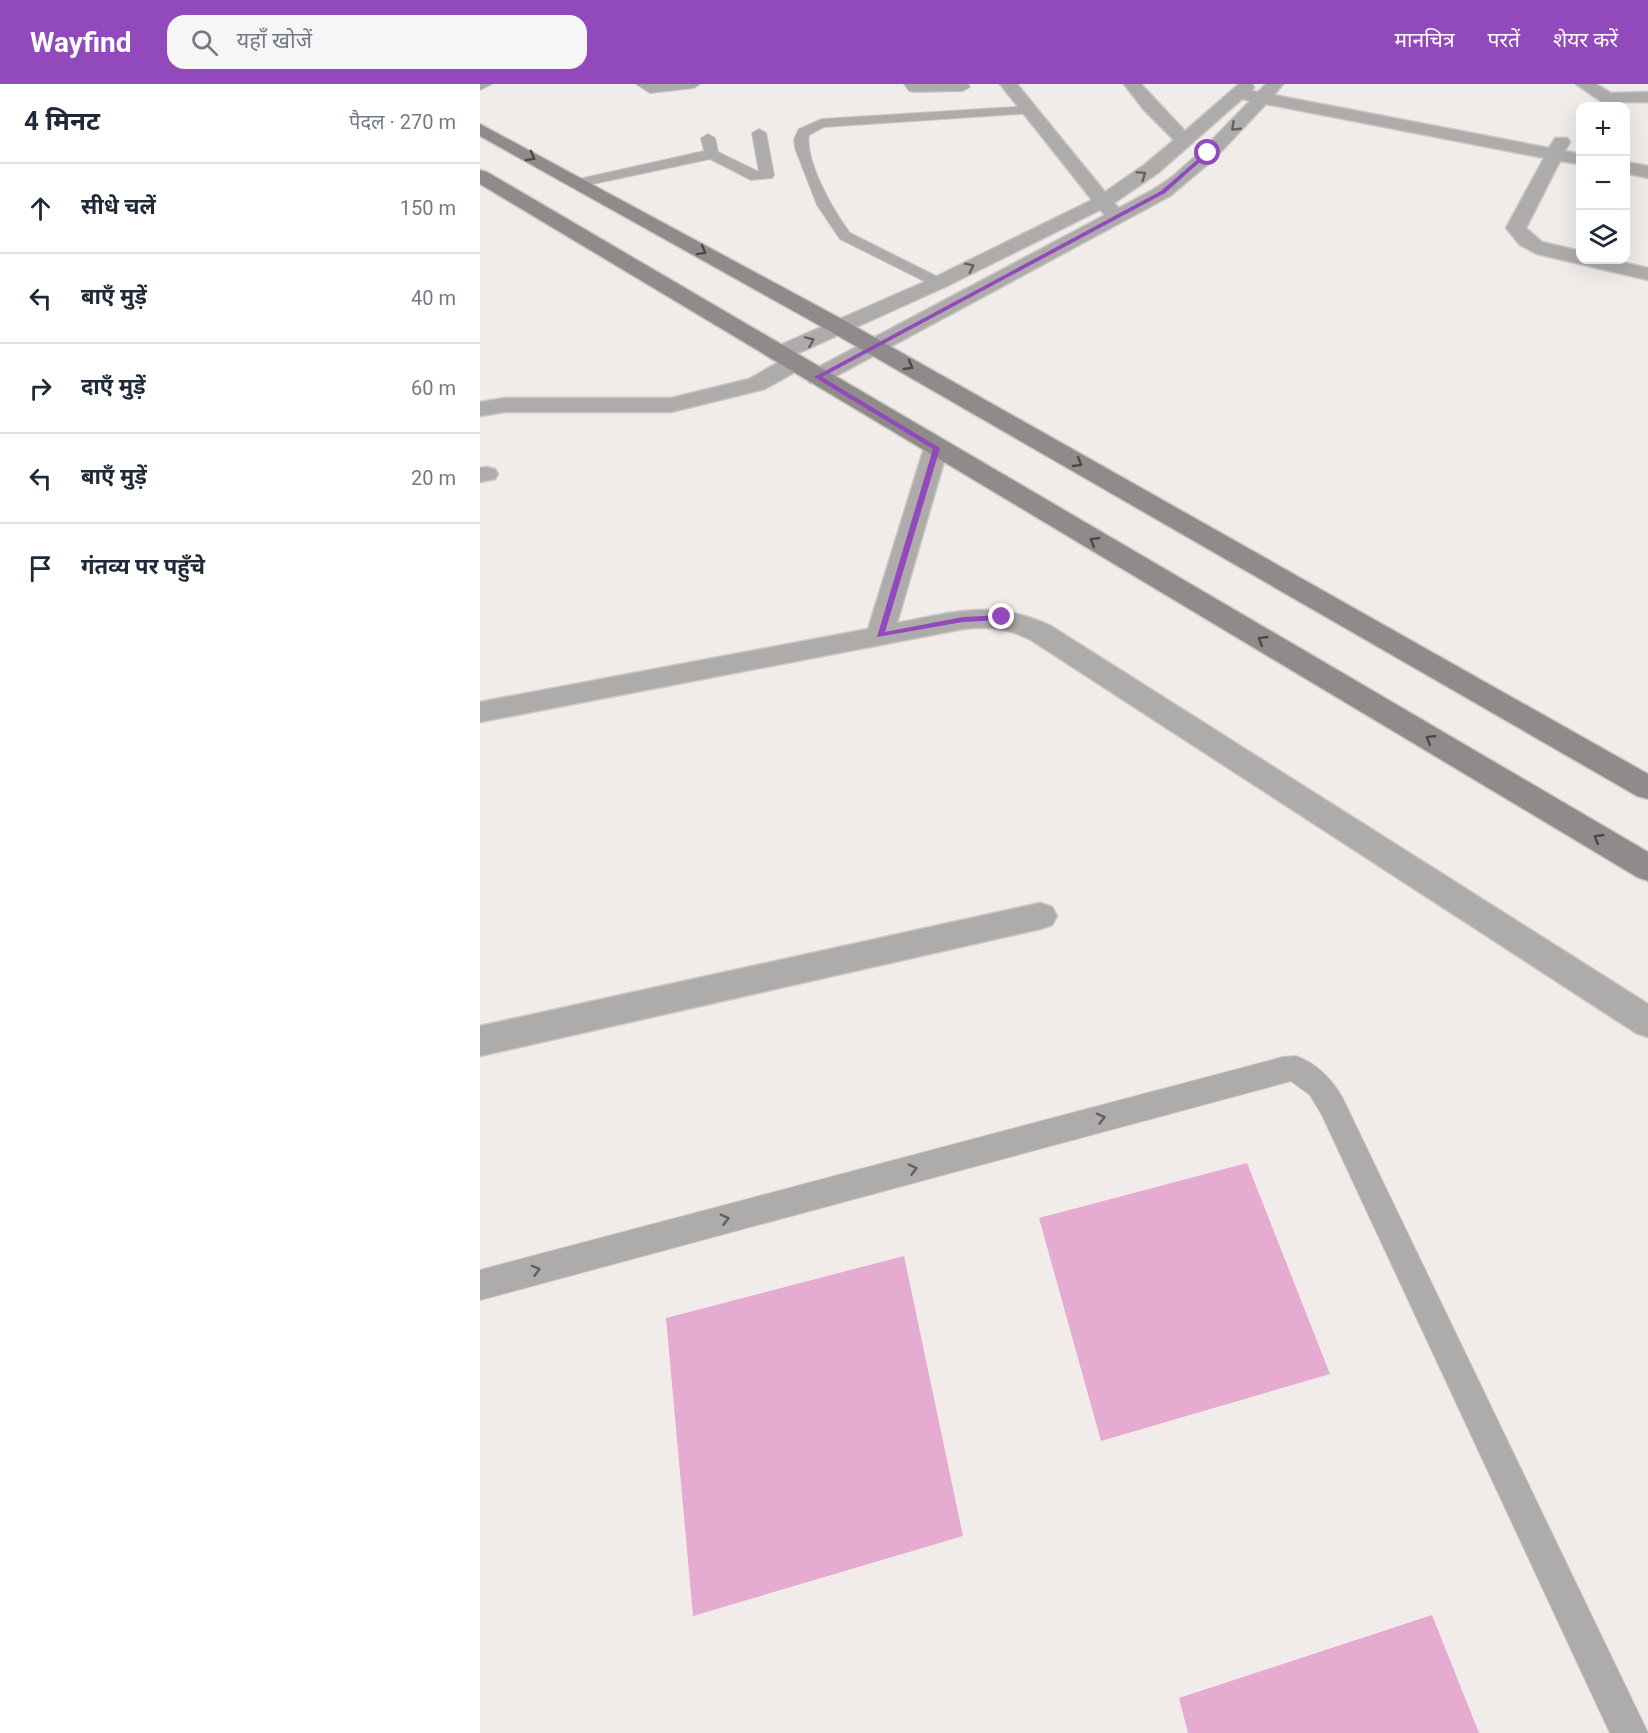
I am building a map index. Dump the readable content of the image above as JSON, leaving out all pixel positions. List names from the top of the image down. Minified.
{"page":{"header":"Wayfind","search":"यहाँ खोजें","nav":["मानचित्र","परतें","शेयर करें"],"heading":["4 मिनट","पैदल · 270 m"],"map_buttons":["+","−"],"list":[["सीधे चलें","150 m"],["बाएँ मुड़ें","40 m"],["दाएँ मुड़ें","60 m"],["बाएँ मुड़ें","20 m"],"गंतव्य पर पहुँचे"]}}
